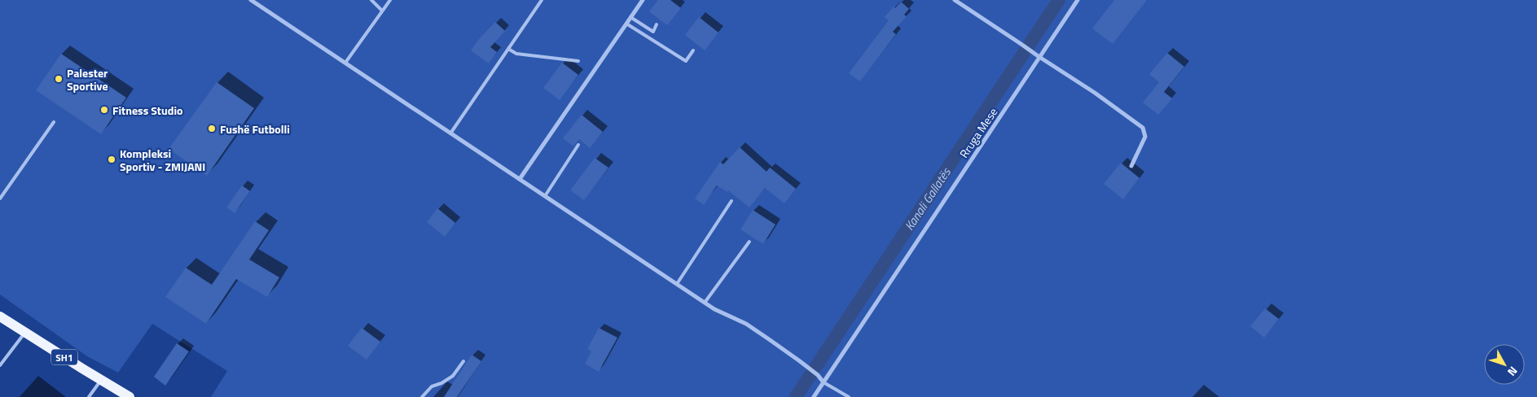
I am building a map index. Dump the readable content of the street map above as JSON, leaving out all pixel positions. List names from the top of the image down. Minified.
{"streets":{"main road":["SH1"],"street":["Rruga Mese"]},"water":["Kanali Gallatës"],"places":["Palester Sportive","Fitness Studio","Fushë Futbolli","Kompleksi Sportiv - ZMIJANI"],"north":"bottom right"}
